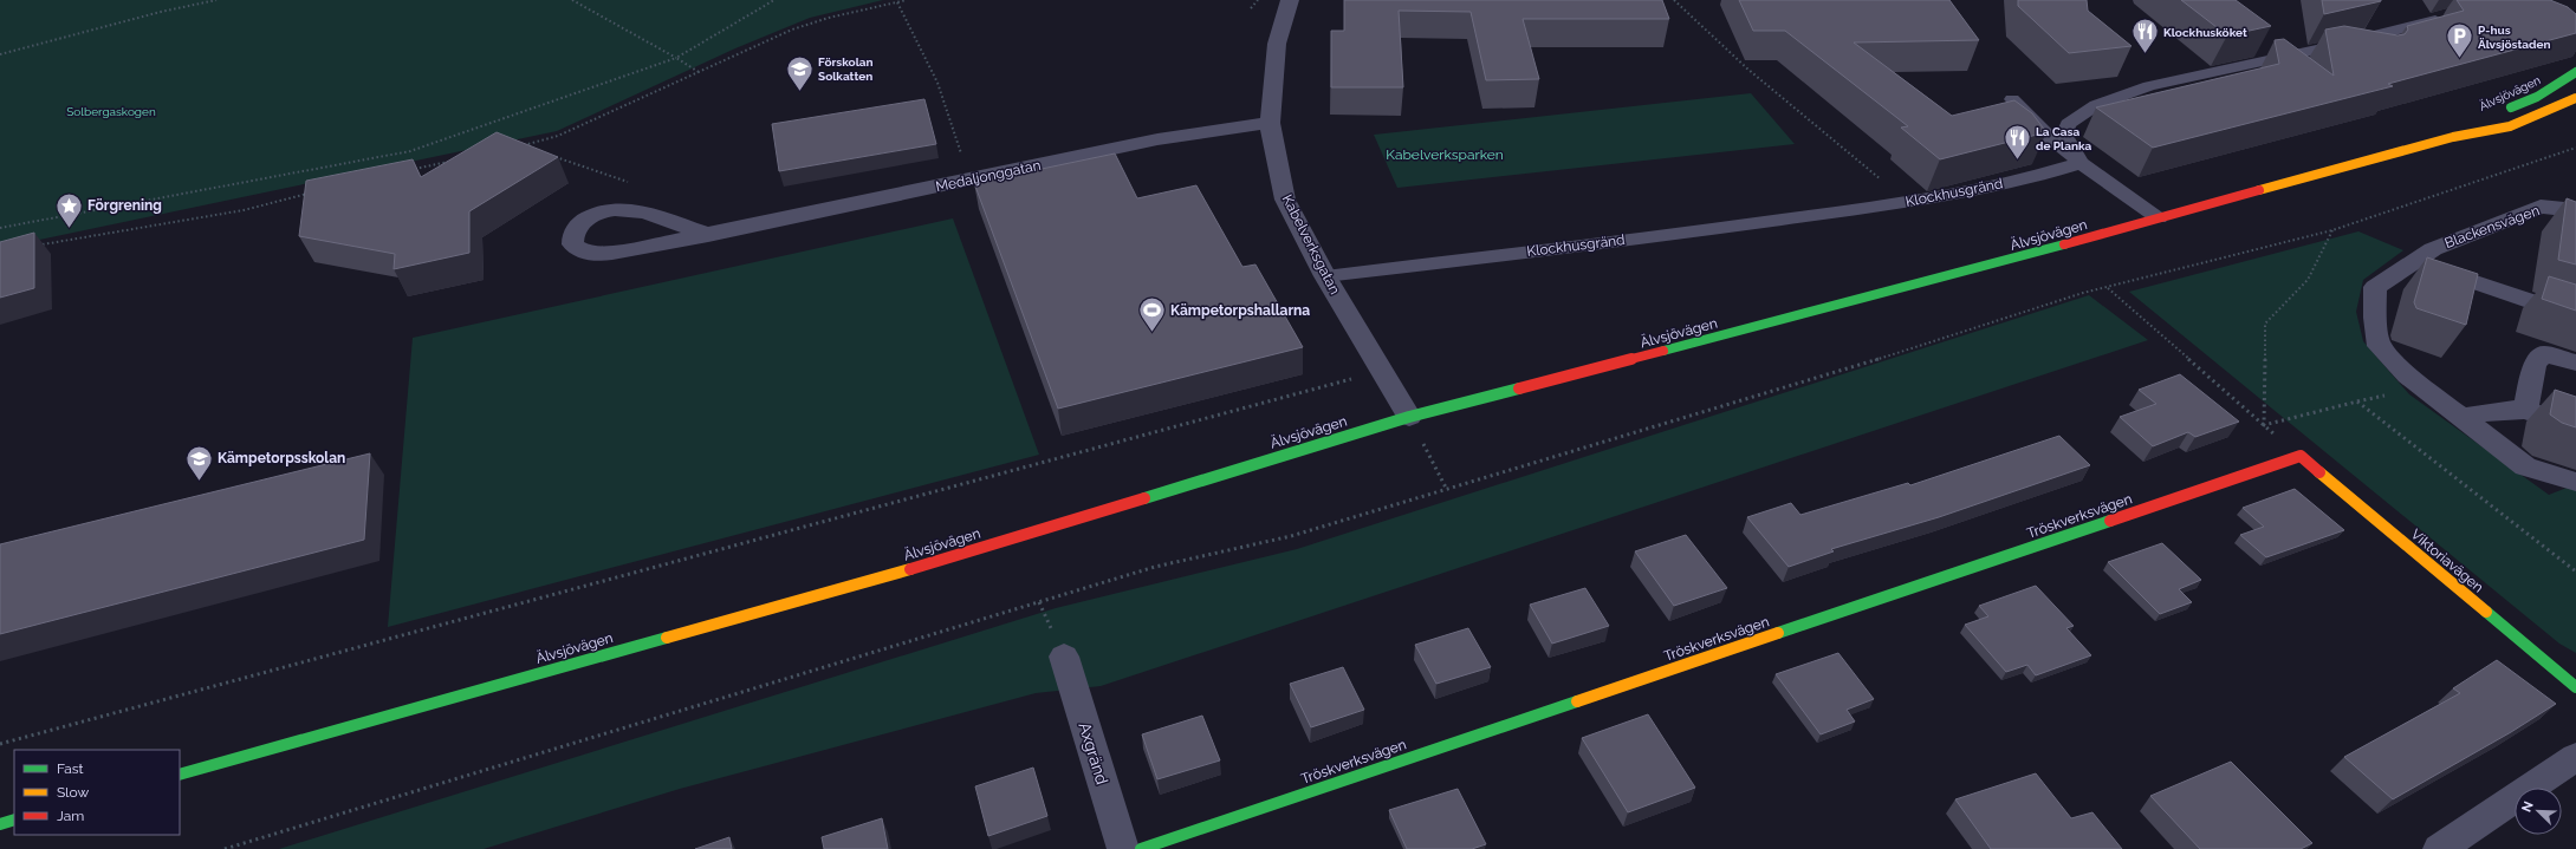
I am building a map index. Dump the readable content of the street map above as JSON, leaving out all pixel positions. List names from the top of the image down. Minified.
{"streets":{"main road":["Älvsjövägen","Tröskverksvägen","Viktoriavägen"],"street":["Medaljonggatan","Blackensvägen","Kabelverksgatan","Axgränd"],"lane":["Klockhusgränd"]},"crossings":[["Älvsjövägen","Kabelverksgatan"],["Medaljonggatan","Kabelverksgatan"],["Klockhusgränd","Kabelverksgatan"],["Tröskverksvägen","Viktoriavägen"]],"parks":["Solbergaskogen","Kabelverksparken"],"places":{"restaurant":["Klockhusköket","La Casa de Planka"],"parking":["P-hus Älvsjöstaden"],"school or university":["Förskolan Solkatten","Kämpetorpsskolan"],"place":["Förgrening"],"sports":["Kämpetorpshallarna"]},"legend":["Fast","Slow","Jam"],"north":"top left"}
